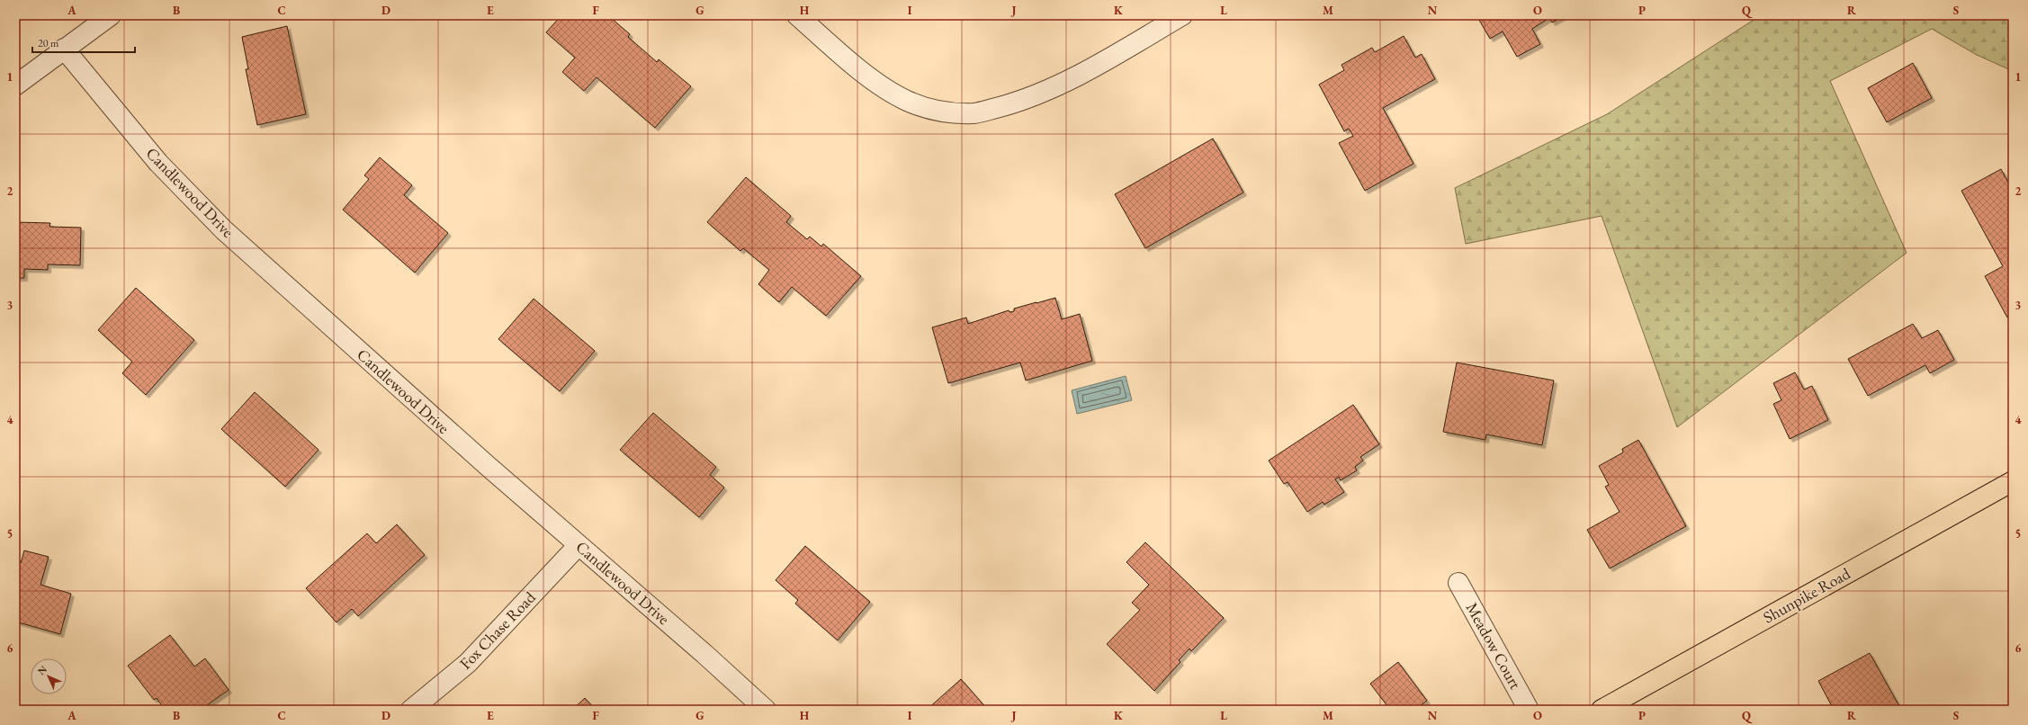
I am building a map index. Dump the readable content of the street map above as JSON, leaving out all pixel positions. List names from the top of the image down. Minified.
{"streets":{"main road":["Shunpike Road"],"street":["Candlewood Drive","Fox Chase Road","Meadow Court"]},"crossings":[["Candlewood Drive","Fox Chase Road"]],"scale_bar":"20 m","north":"top left","grid":{"columns":["A","B","C","D","E","F","G","H","I","J","K","L","M","N","O","P","Q","R","S"],"rows":["1","2","3","4","5","6"]}}
